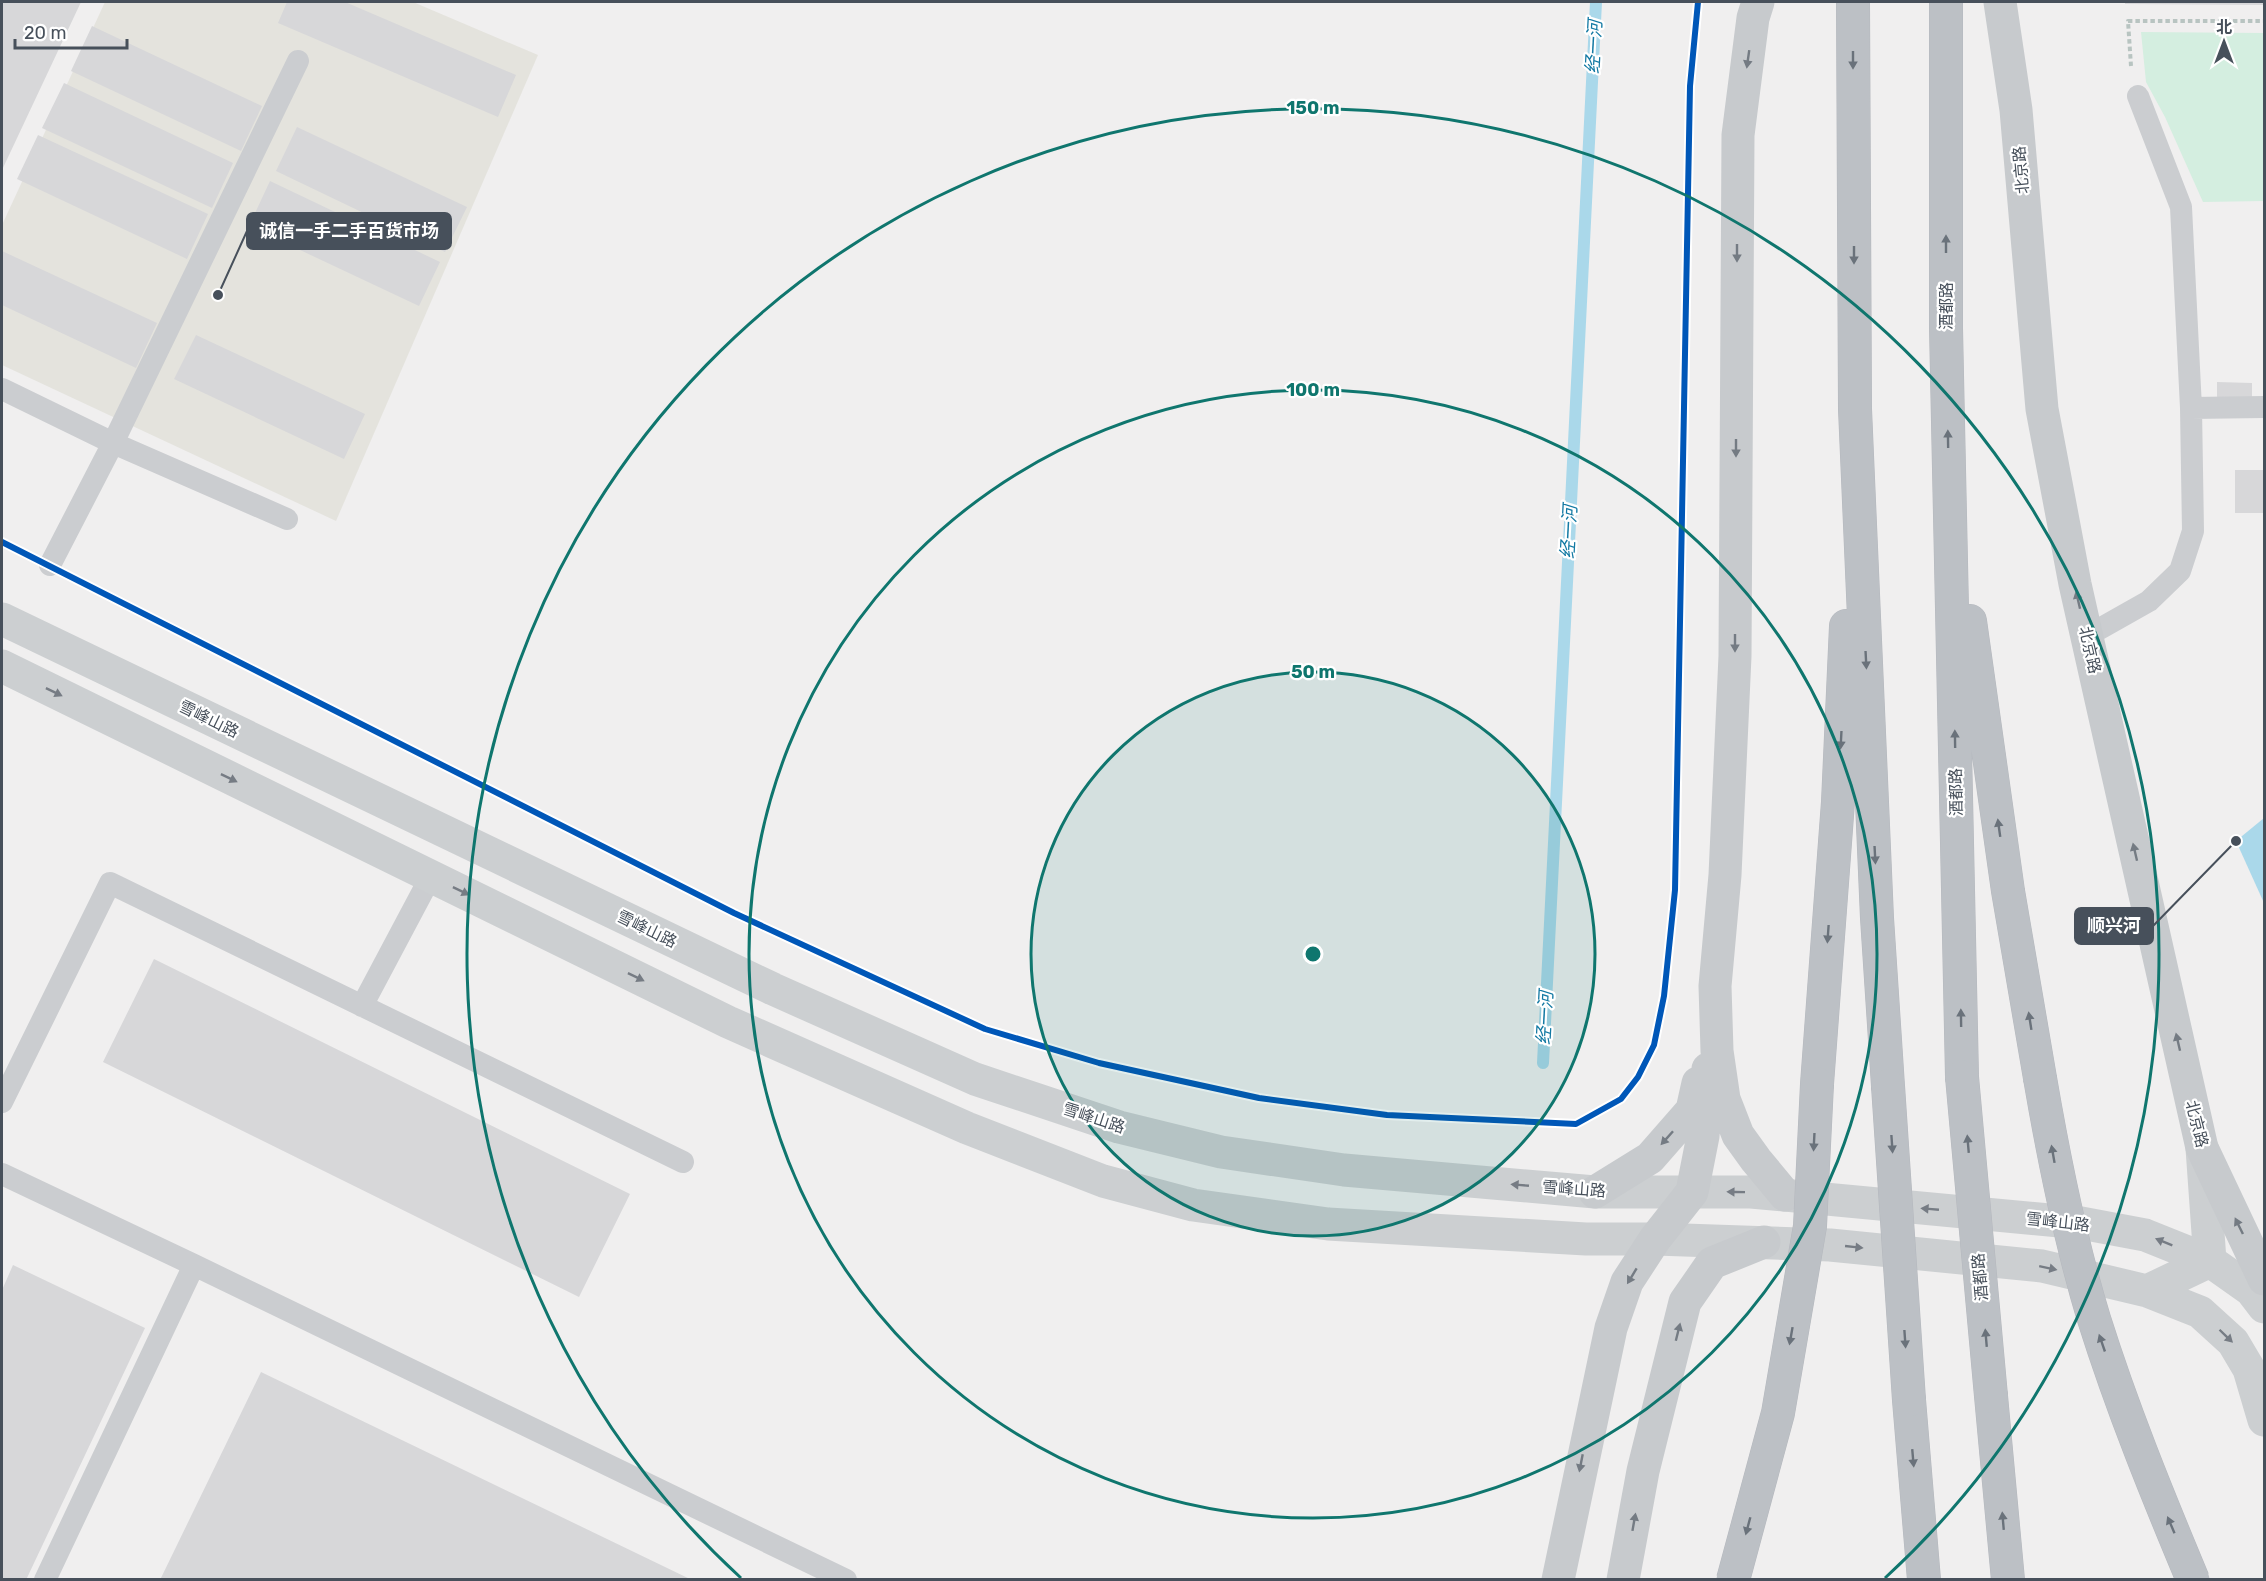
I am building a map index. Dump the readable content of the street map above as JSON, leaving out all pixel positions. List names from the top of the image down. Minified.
{"streets":{"highway":["酒都路"],"main road":["北京路","雪峰山路"]},"water":["经一河"],"places":["诚信一手二手百货市场","顺兴河"],"scale_bar":"20 m","north":"top","rings":["150 m","100 m","50 m"]}
